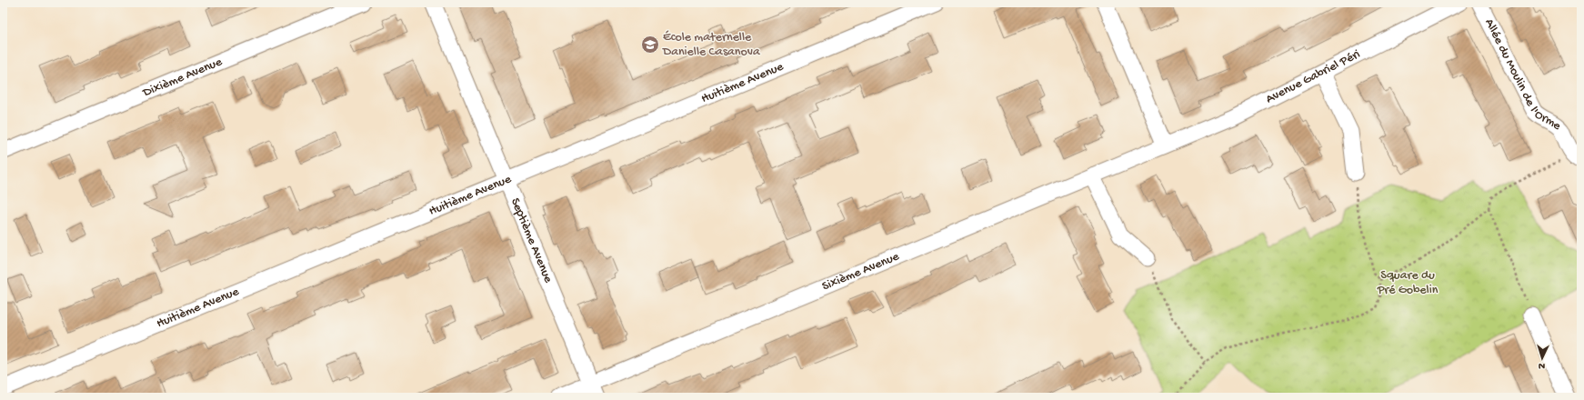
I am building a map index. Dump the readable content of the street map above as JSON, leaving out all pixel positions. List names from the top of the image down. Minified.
{"streets":{"street":["Allée du Moulin de l'Orme","Dixième Avenue","Avenue Gabriel Péri","Huitième Avenue","Septième Avenue","Sixième Avenue"]},"crossings":[["Avenue Gabriel Péri","Sixième Avenue"],["Huitième Avenue","Septième Avenue"],["Septième Avenue","Sixième Avenue"]],"parks":["Square du Pré Gobelin"],"places":{"school or university":["École maternelle Danielle Casanova"]},"north":"bottom"}
